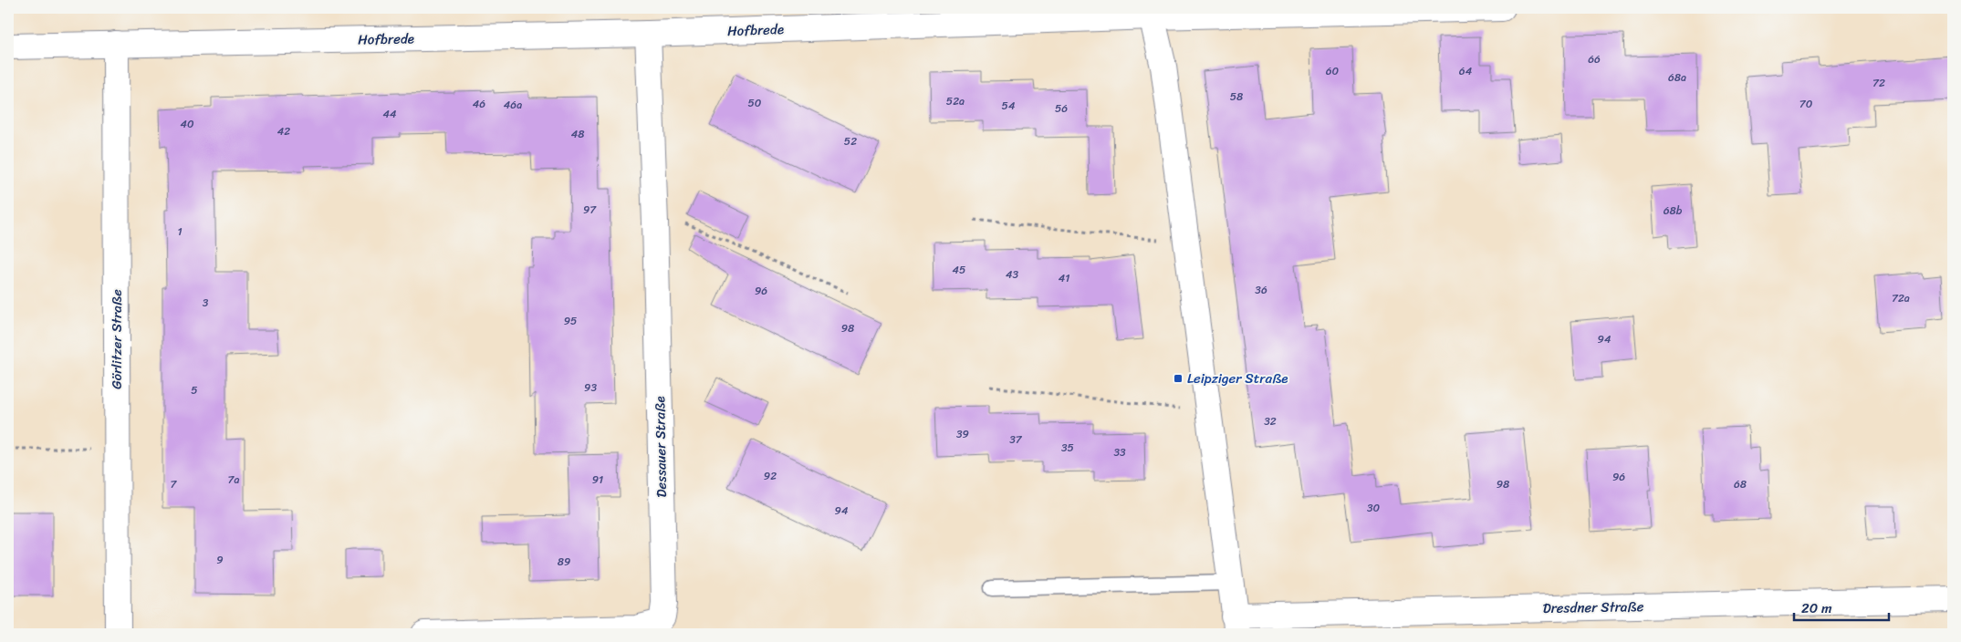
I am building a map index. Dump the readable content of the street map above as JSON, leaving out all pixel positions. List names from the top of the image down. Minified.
{"streets":{"street":["Hofbrede","Görlitzer Straße","Dessauer Straße","Dresdner Straße"]},"crossings":[["Hofbrede","Görlitzer Straße"],["Hofbrede","Dessauer Straße"]],"places":{"transit":["Leipziger Straße"]},"house_numbers":["66","60","64","68a","72","58","52a","50","46","70","46a","54","56","44","40","42","48","52","97","68b","1","45","43","41","36","96","72a","3","95","98","94","93","5","32","39","37","35","33","92","96","7a","91","7","98","68","30","94","9","89"],"scale_bar":"20 m"}
